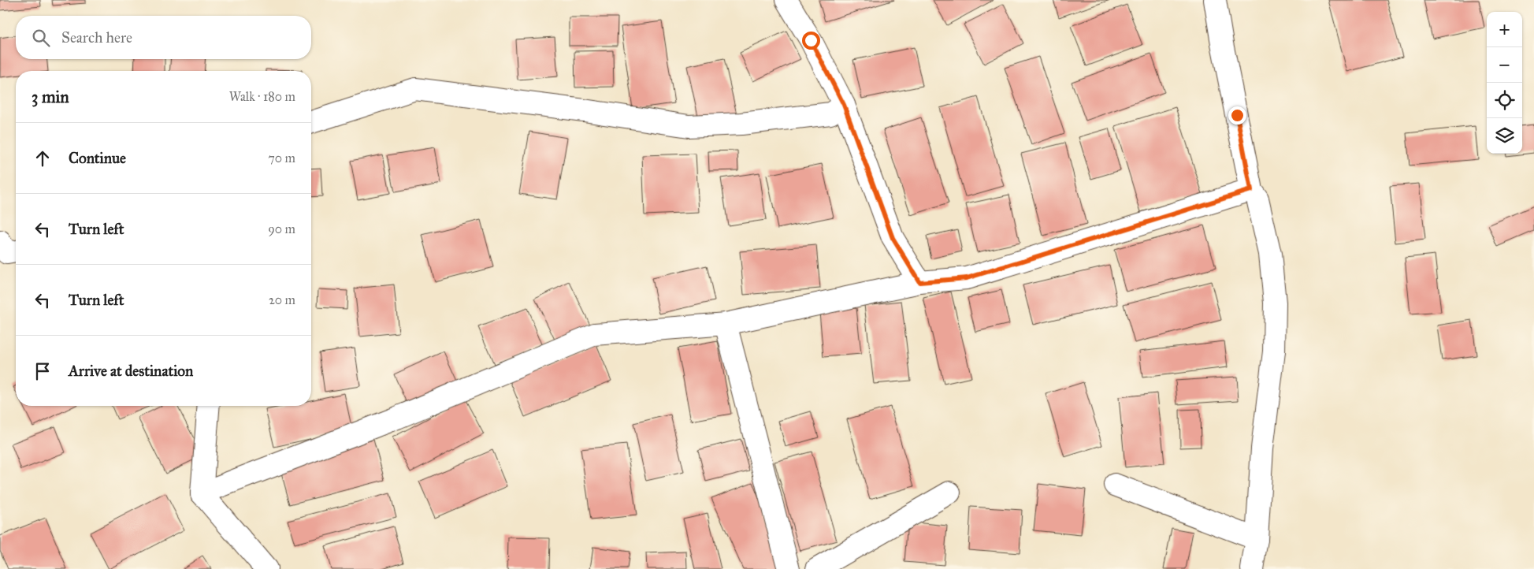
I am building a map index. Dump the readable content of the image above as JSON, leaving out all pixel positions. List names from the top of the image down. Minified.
{"page":{"map_buttons":["+","−"],"search":"Search here","heading":["3 min","Walk · 180 m"],"list":[["Continue","70 m"],["Turn left","90 m"],["Turn left","20 m"],"Arrive at destination"]}}
